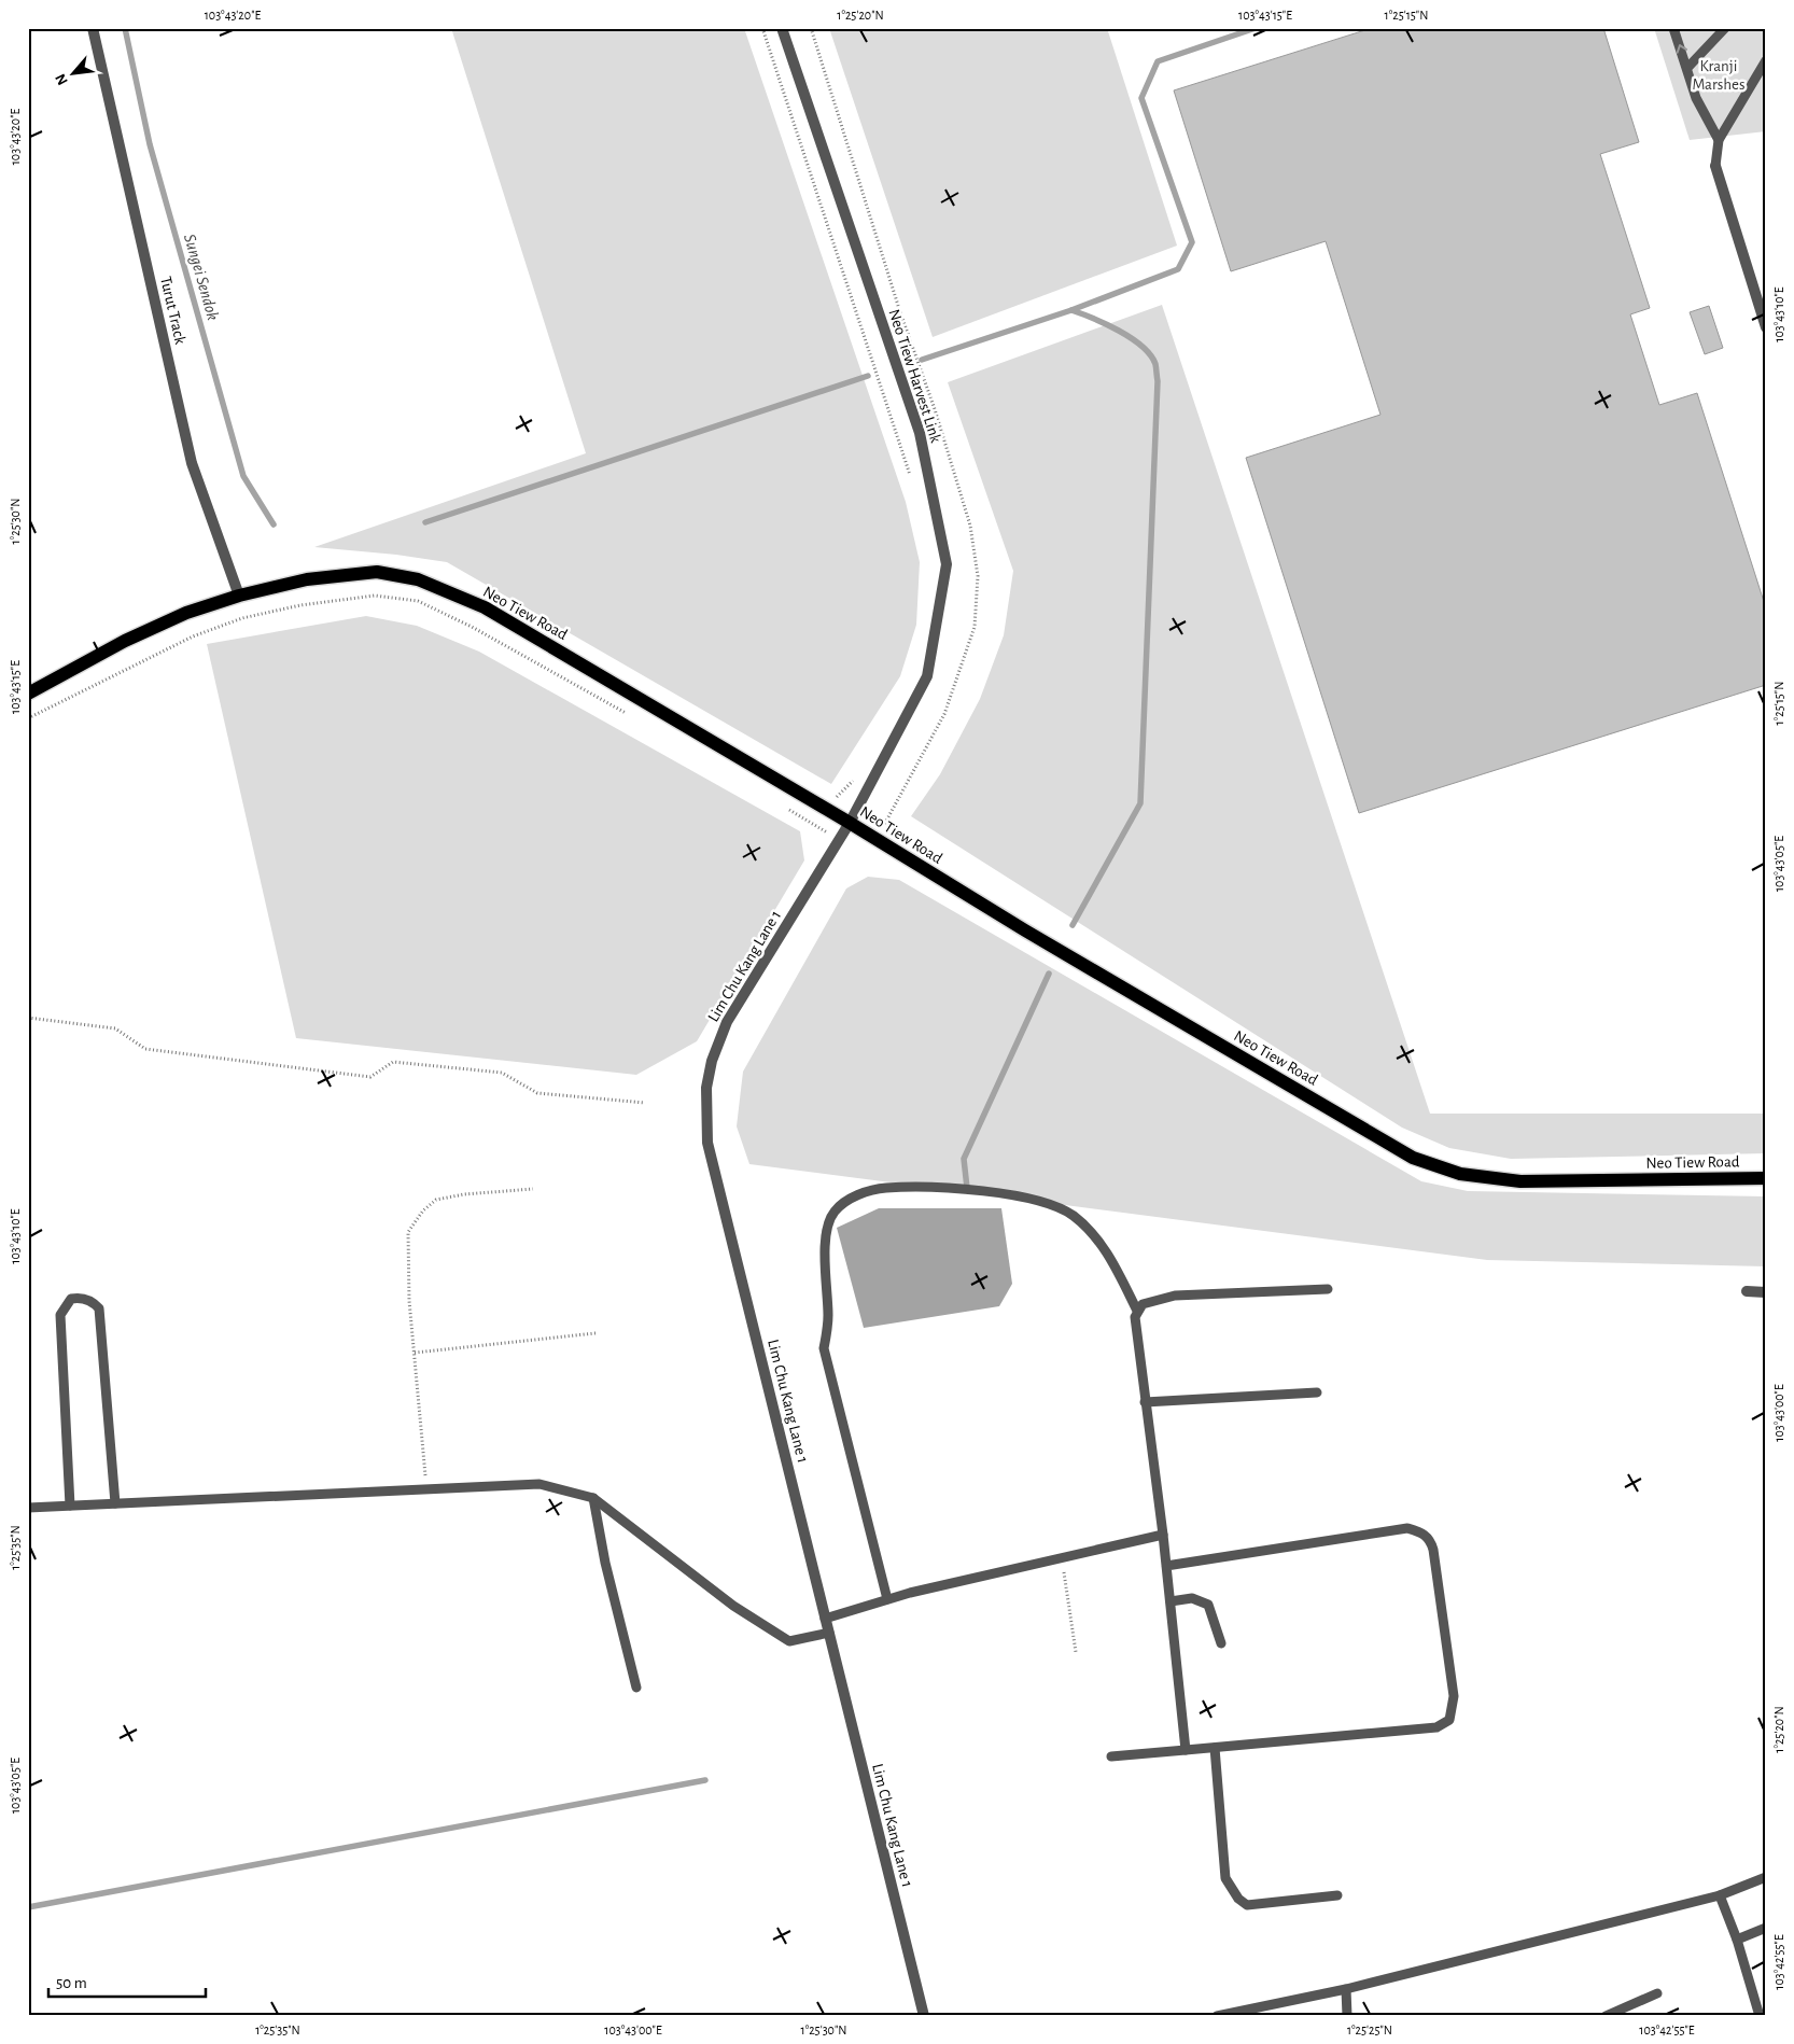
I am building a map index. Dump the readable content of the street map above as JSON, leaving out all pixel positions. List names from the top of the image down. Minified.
{"streets":{"main road":["Neo Tiew Road"],"street":["Turut Track","Neo Tiew Harvest Link","Lim Chu Kang Lane 1"]},"crossings":[["Turut Track","Neo Tiew Road"],["Neo Tiew Harvest Link","Neo Tiew Road"],["Neo Tiew Harvest Link","Lim Chu Kang Lane 1"],["Neo Tiew Road","Lim Chu Kang Lane 1"]],"water":["Sungei Sendok"],"parks":["Kranji Marshes"],"scale_bar":"50 m","north":"bottom left","coordinates":["103°43'20\"E","1°25'20\"N","103°43'15\"E","1°25'15\"N","103°43'10\"E","1°25'30\"N","103°43'05\"E","103°43'00\"E","1°25'35\"N","103°42'55\"E","1°25'25\"N"]}
